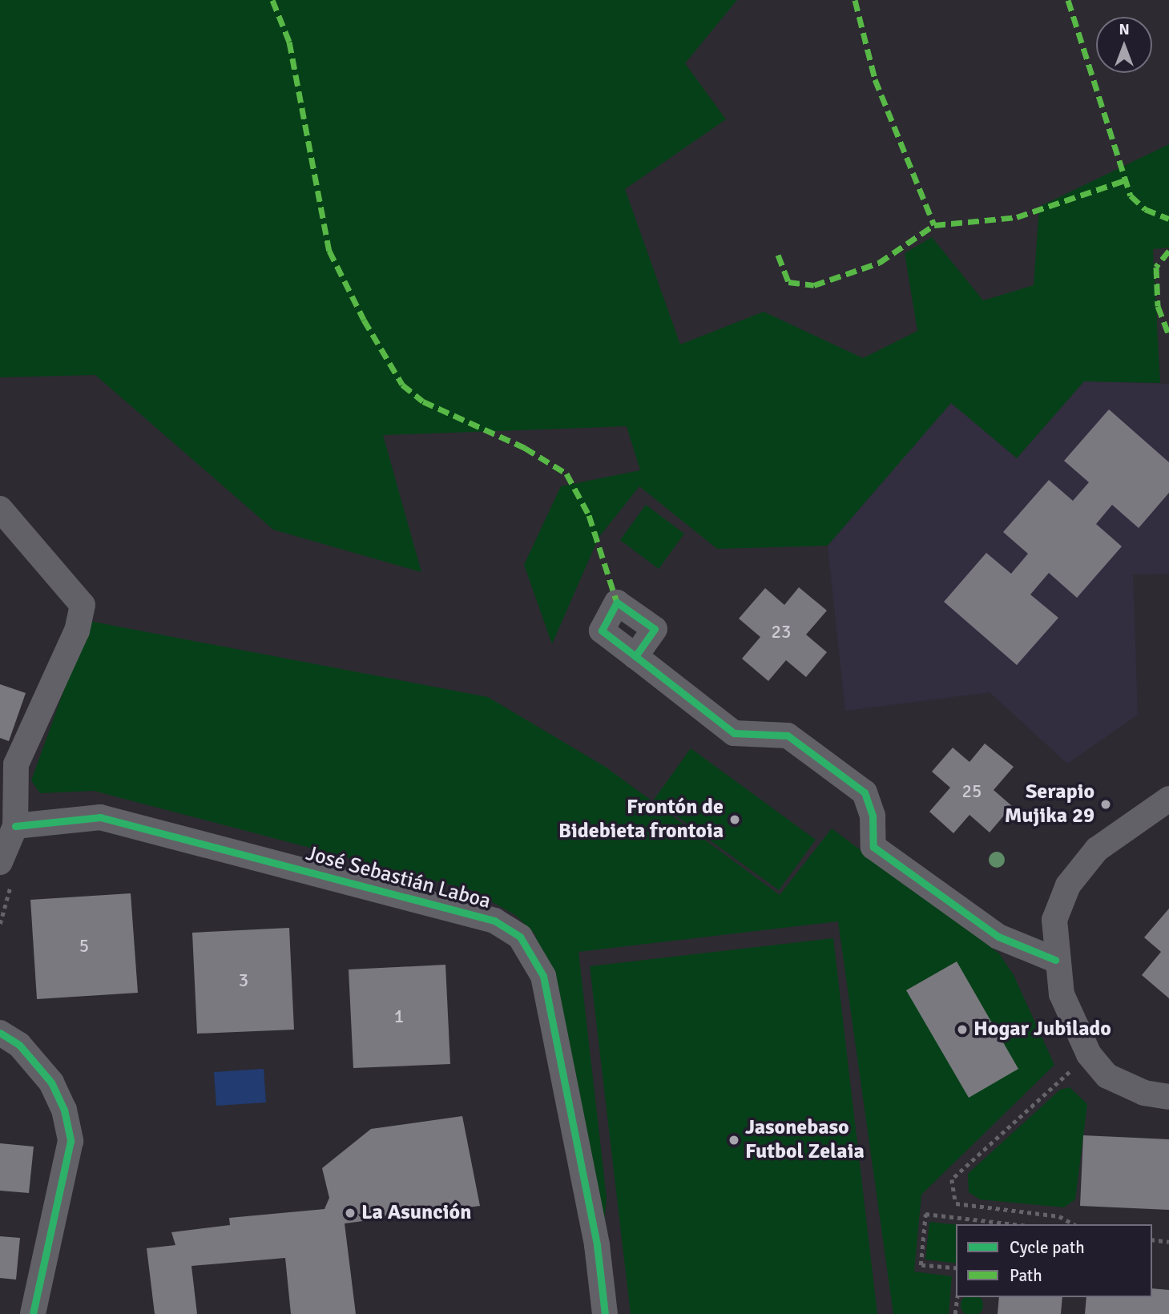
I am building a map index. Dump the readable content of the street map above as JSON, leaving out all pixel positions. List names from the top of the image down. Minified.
{"streets":{"street":["José Sebastián Laboa"]},"places":["Serapio Mujika 29","Frontón de Bidebieta frontoia","Hogar Jubilado","Jasonebaso Futbol Zelaia","La Asunción"],"house_numbers":["23","25","5","3","1"],"legend":["Cycle path","Path"],"north":"top"}
